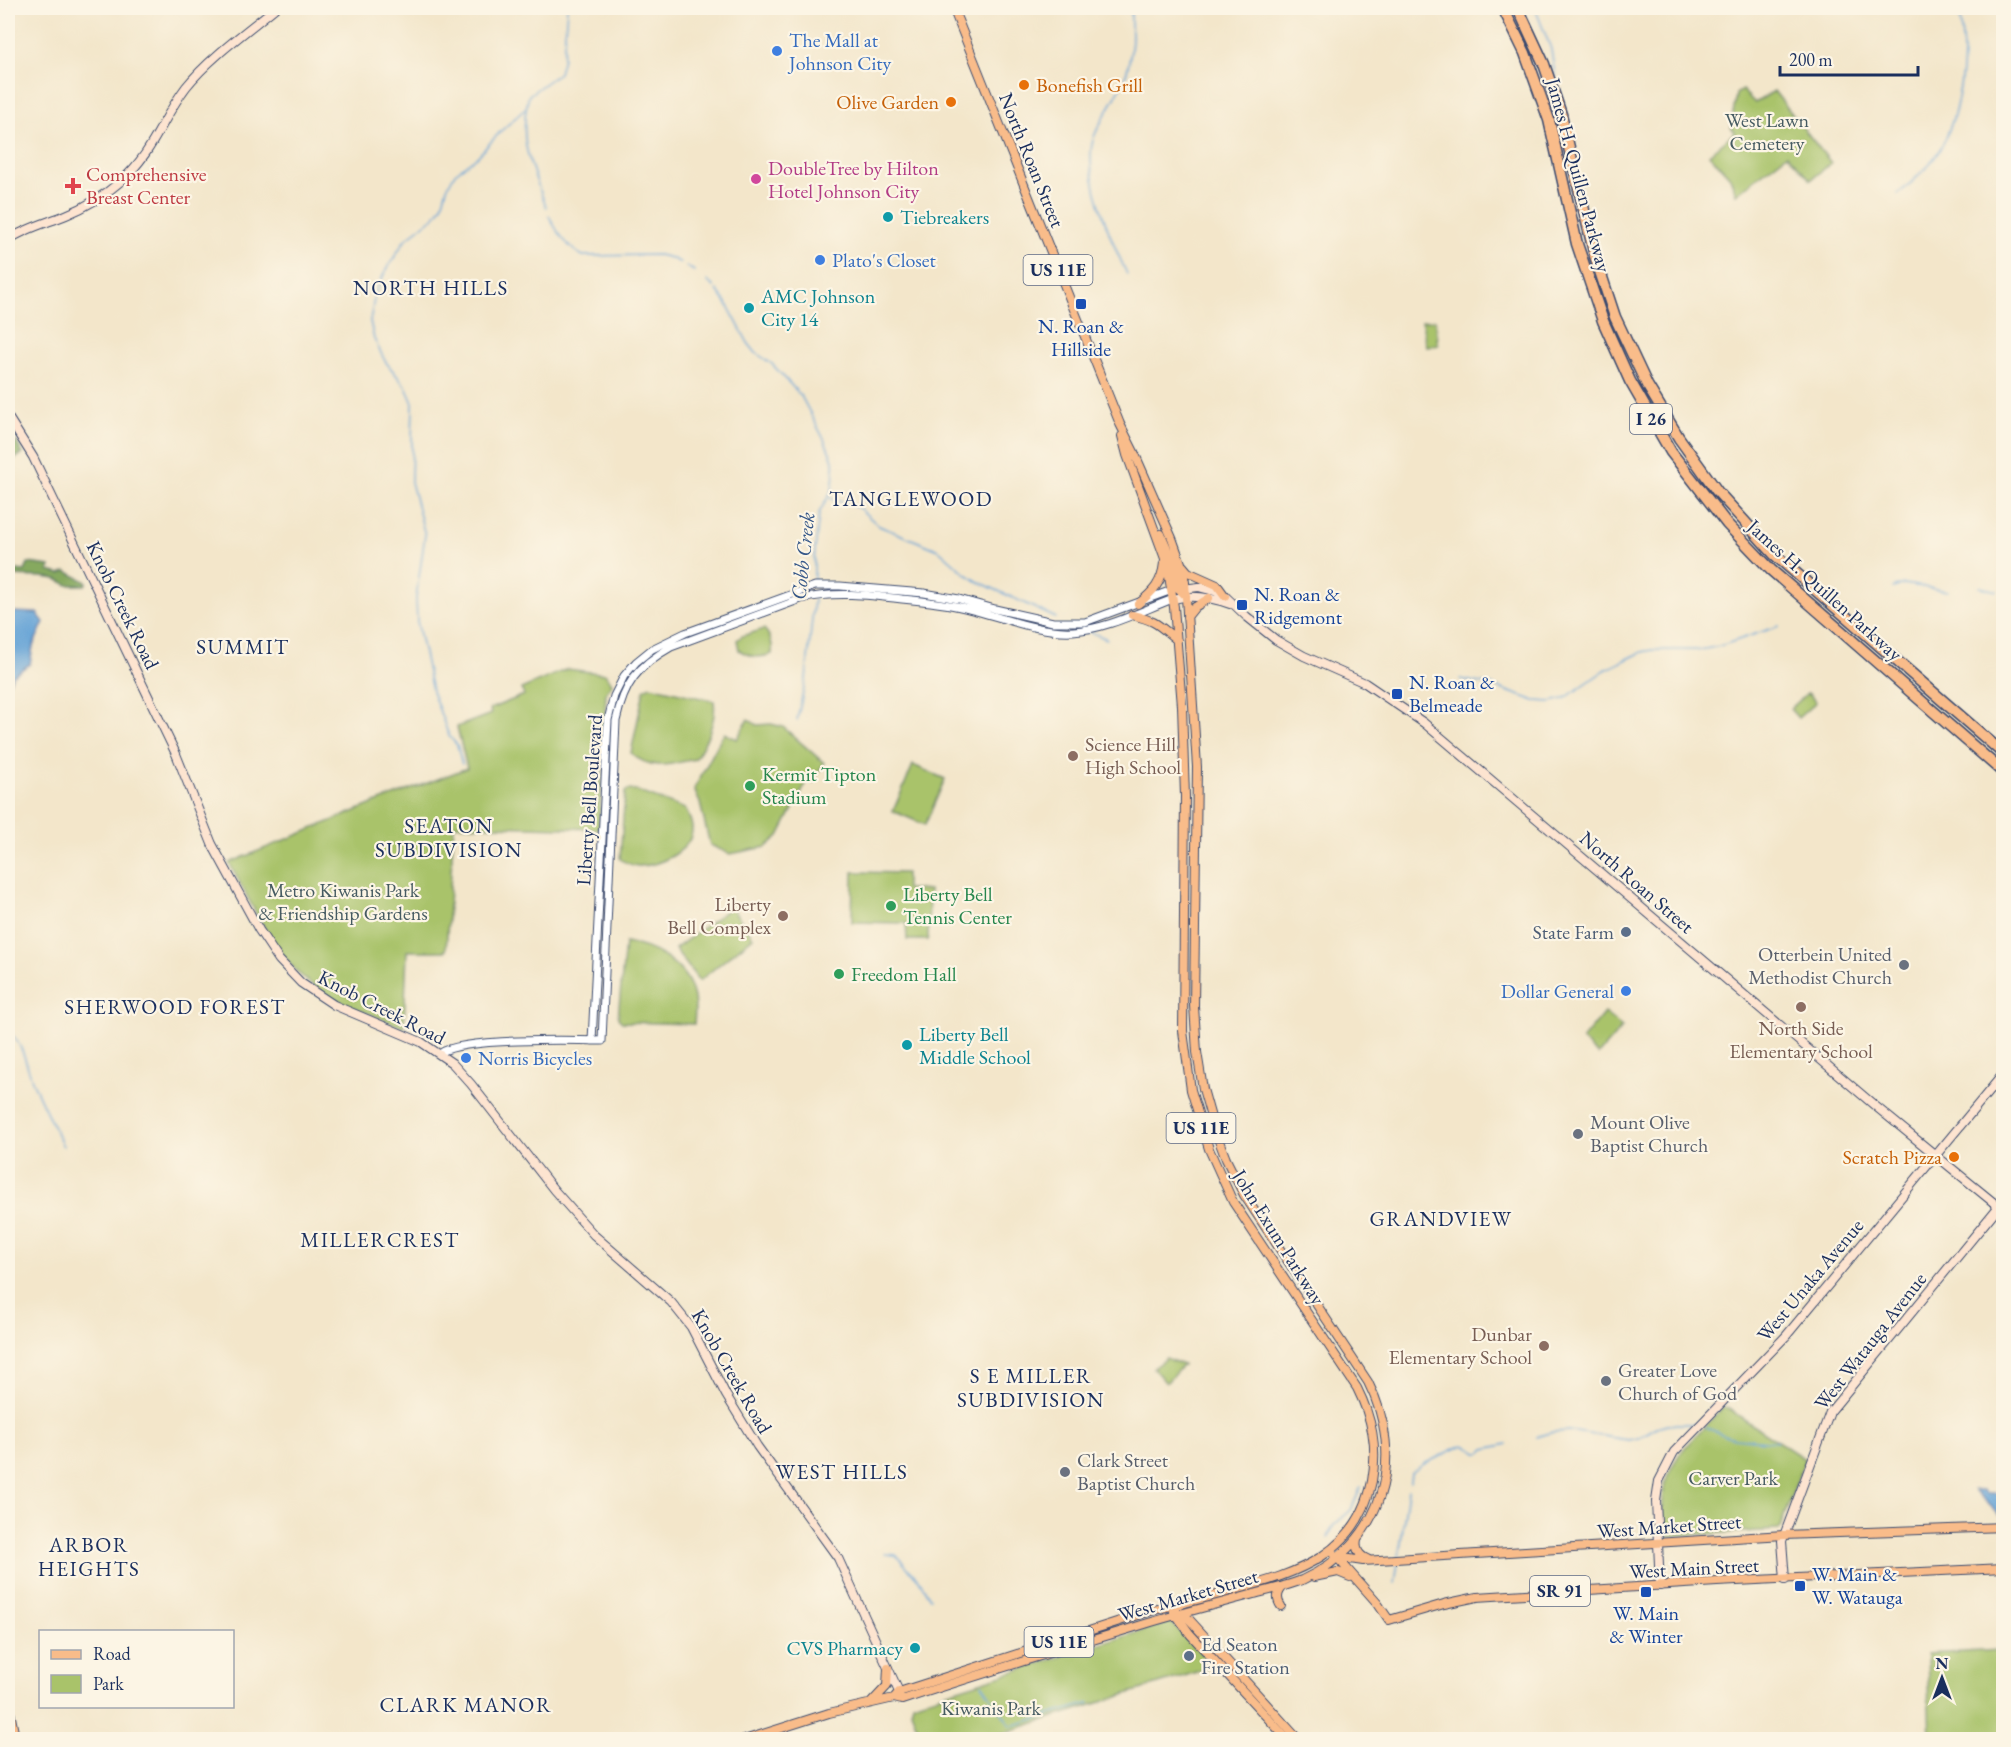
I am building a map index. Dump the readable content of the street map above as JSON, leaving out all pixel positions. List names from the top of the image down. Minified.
{"streets":{"highway":["James H. Quillen Parkway","I 26"],"main road":["North Roan Street","US 11E","Knob Creek Road","John Exum Parkway","West Unaka Avenue","West Watauga Avenue","West Market Street","West Main Street","SR 91"],"street":["Liberty Bell Boulevard"]},"crossings":[["North Roan Street","Liberty Bell Boulevard"],["North Roan Street","John Exum Parkway"],["North Roan Street","West Unaka Avenue"],["North Roan Street","West Watauga Avenue"],["Knob Creek Road","West Market Street"],["Liberty Bell Boulevard","John Exum Parkway"],["John Exum Parkway","West Market Street"],["John Exum Parkway","SR 91"],["West Unaka Avenue","West Market Street"],["West Unaka Avenue","West Main Street"],["West Watauga Avenue","West Market Street"],["West Watauga Avenue","West Main Street"],["West Market Street","SR 91"],["West Main Street","SR 91"]],"districts":["NORTH HILLS","TANGLEWOOD","SUMMIT","SEATON SUBDIVISION","SHERWOOD FOREST","GRANDVIEW","MILLERCREST","S E MILLER SUBDIVISION","WEST HILLS","ARBOR HEIGHTS","CLARK MANOR"],"water":["Cobb Creek"],"parks":["West Lawn Cemetery","Metro Kiwanis Park & Friendship Gardens","Carver Park","Kiwanis Park"],"places":{"other":["The Mall at Johnson City","Bonefish Grill","Olive Garden","DoubleTree by Hilton Hotel Johnson City","Tiebreakers","Plato's Closet","AMC Johnson City 14","Science Hill High School","Kermit Tipton Stadium","Liberty Bell Tennis Center","Liberty Bell Complex","State Farm","Otterbein United Methodist Church","Freedom Hall","Dollar General","North Side Elementary School","Liberty Bell Middle School","Norris Bicycles","Mount Olive Baptist Church","Scratch Pizza","Dunbar Elementary School","Greater Love Church of God","Clark Street Baptist Church","CVS Pharmacy","Ed Seaton Fire Station"],"health":["Comprehensive Breast Center"],"transit":["N. Roan & Hillside","N. Roan & Ridgemont","N. Roan & Belmeade","W. Main & W. Watauga","W. Main & Winter"]},"legend":["Road","Park"],"scale_bar":"200 m","north":"top"}
